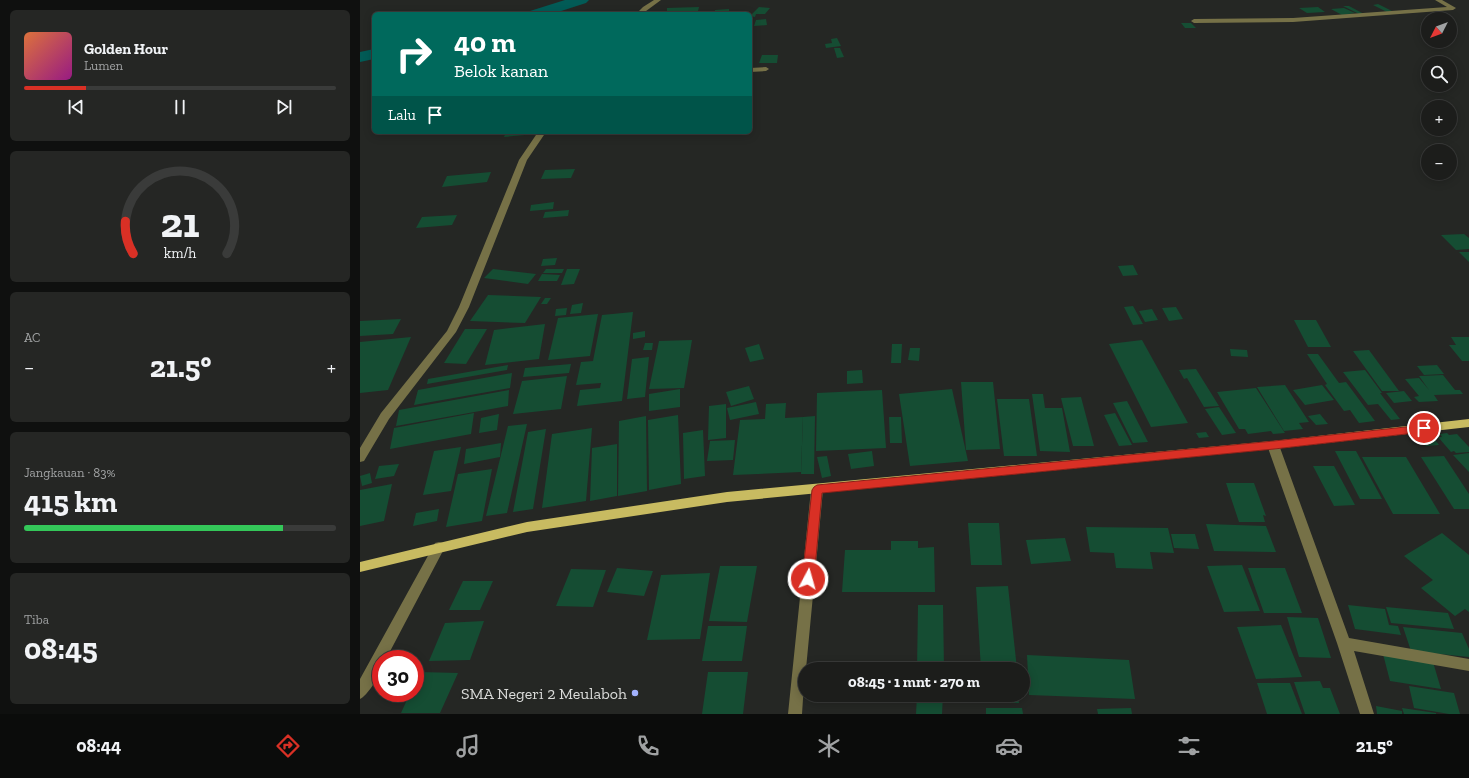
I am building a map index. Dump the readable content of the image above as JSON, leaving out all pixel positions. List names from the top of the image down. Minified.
{"places":["SMA Negeri 2 Meulaboh"],"north":"bottom left","page":{"map_buttons":["+","−"],"turn":["40 m","Belok kanan"],"song":["Golden Hour","Lumen"],"then":"Lalu","tile":["AC",["Jangkauan · 83%","415 km"],["Tiba","08:45"]],"heat":["−","21.5°","+"],"limit":"30","trip":"08:45 · 1 mnt · 270 m","tabs":["08:44","21.5°"],"gauge":["21","km/h"]}}
